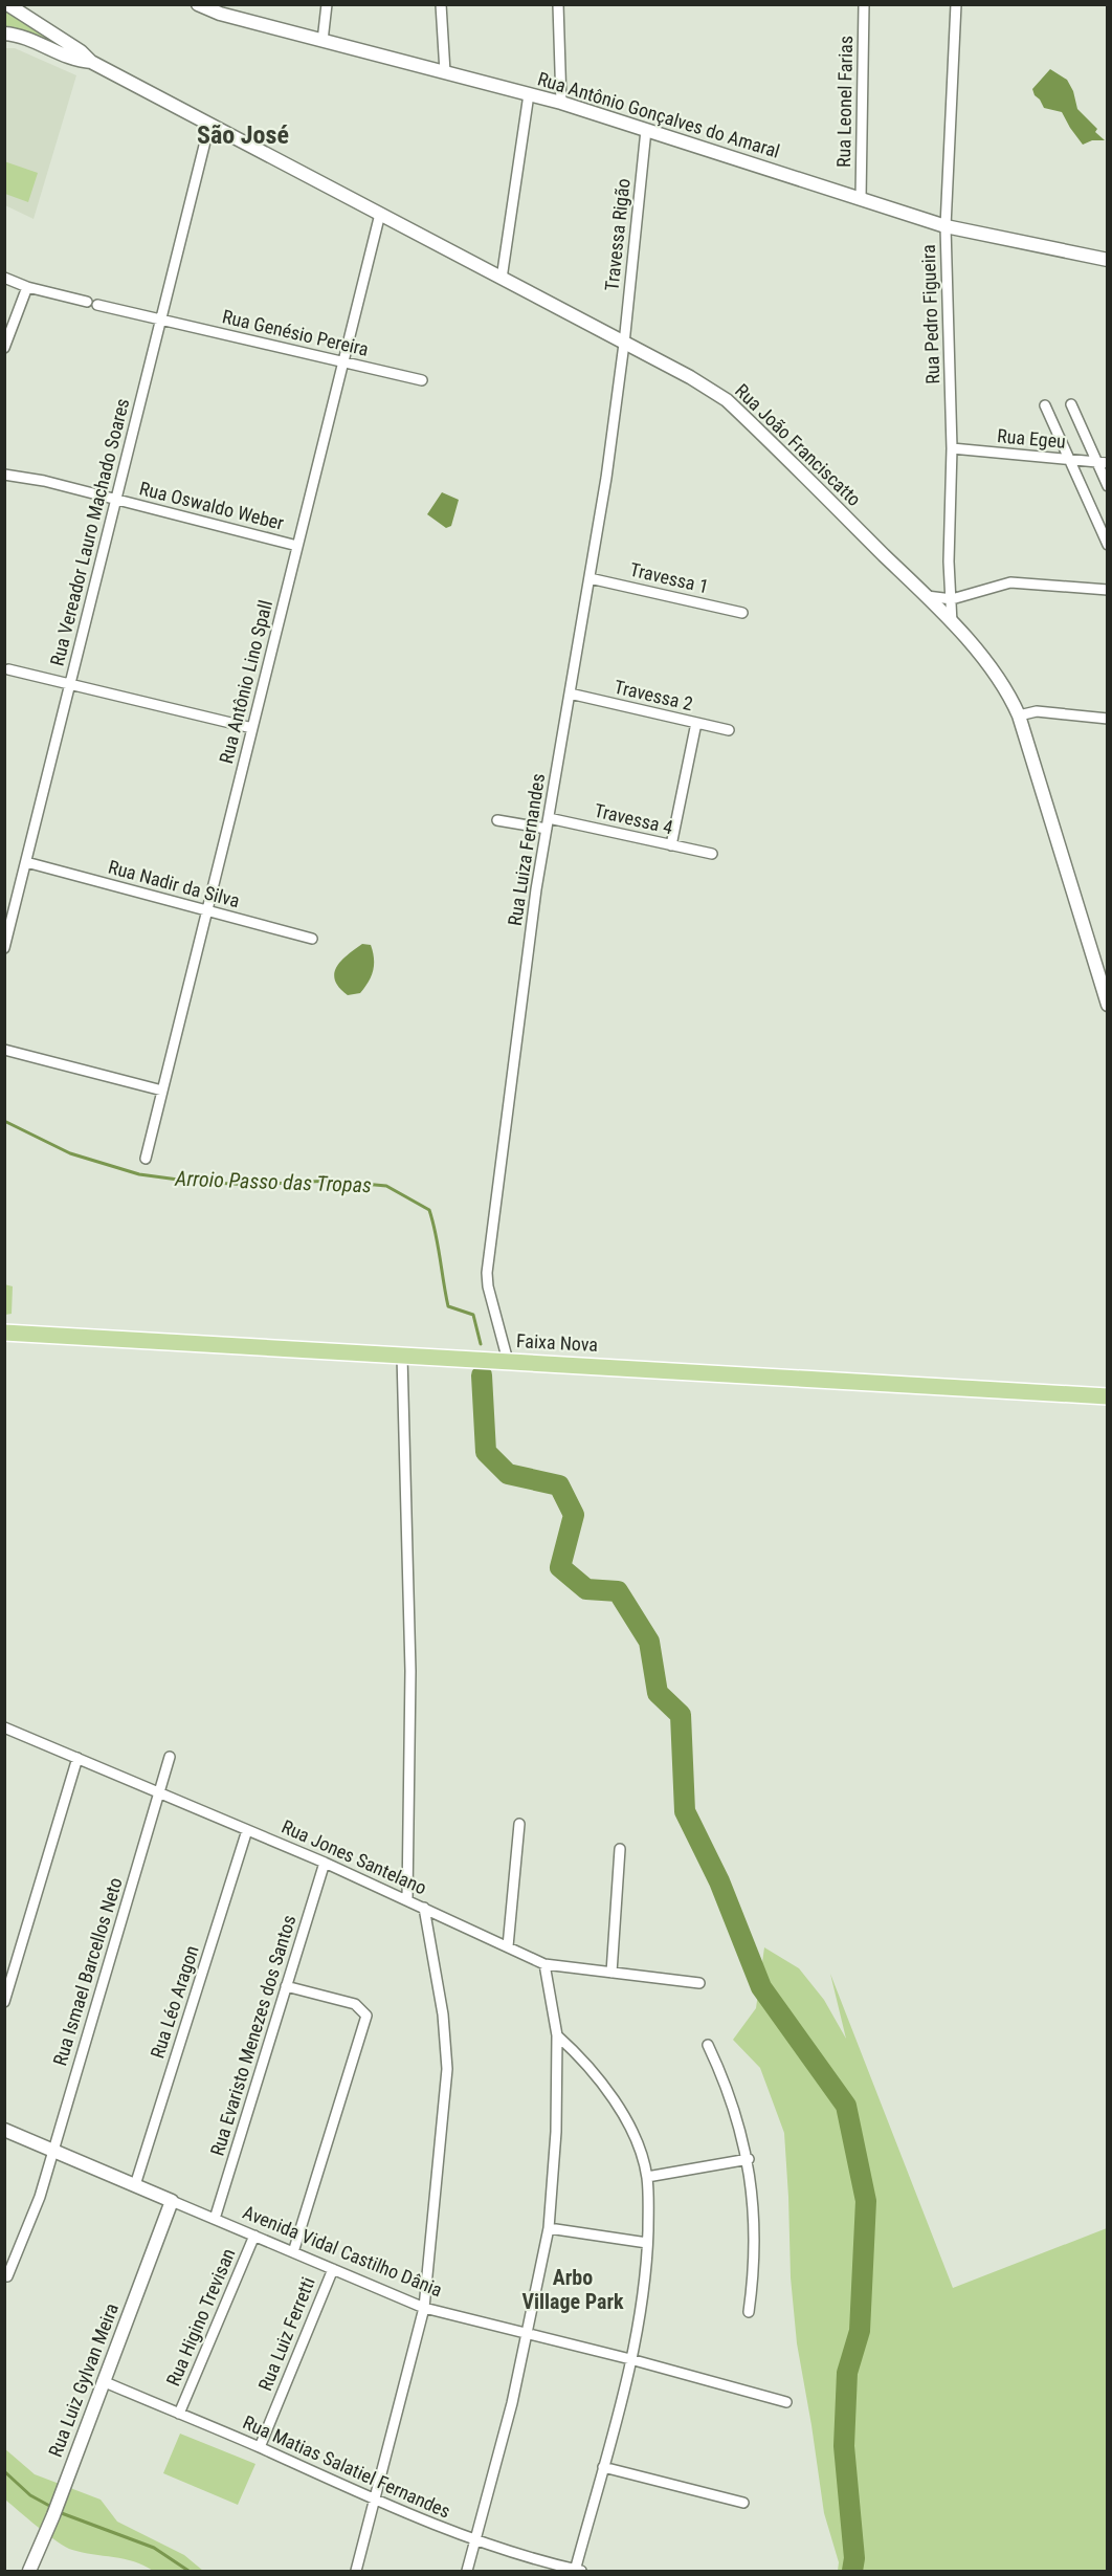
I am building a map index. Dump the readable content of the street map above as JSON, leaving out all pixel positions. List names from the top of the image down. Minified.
{"streets":{"highway":["Faixa Nova"],"street":["Rua Leonel Farias","Rua Antônio Gonçalves do Amaral","Travessa Rigão","Rua Pedro Figueira","Rua Genésio Pereira","Rua Egeu","Rua João Franciscatto","Rua Oswaldo Weber","Rua Vereador Lauro Machado Soares","Travessa 1","Rua Antônio Lino Spall","Travessa 2","Travessa 4","Rua Luiza Fernandes","Rua Nadir da Silva","Rua Jones Santelano","Rua Ismael Barcellos Neto","Rua Léo Aragon","Rua Evaristo Menezes dos Santos","Avenida Vidal Castilho Dânia","Rua Higino Trevisan","Rua Luiz Ferretti","Rua Luiz Gylvan Meira","Rua Matias Salatiel Fernandes"]},"crossings":[["Rua Leonel Farias","Rua Antônio Gonçalves do Amaral"],["Rua Antônio Gonçalves do Amaral","Travessa Rigão"],["Rua Antônio Gonçalves do Amaral","Rua Pedro Figueira"],["Travessa Rigão","Rua João Franciscatto"],["Travessa Rigão","Rua Luiza Fernandes"],["Rua Pedro Figueira","Rua Egeu"],["Rua Pedro Figueira","Rua João Franciscatto"],["Rua Genésio Pereira","Rua Vereador Lauro Machado Soares"],["Rua Genésio Pereira","Rua Antônio Lino Spall"],["Rua João Franciscatto","Rua Vereador Lauro Machado Soares"],["Rua João Franciscatto","Rua Antônio Lino Spall"],["Rua João Franciscatto","Rua Luiza Fernandes"],["Rua Oswaldo Weber","Rua Vereador Lauro Machado Soares"],["Rua Oswaldo Weber","Rua Antônio Lino Spall"],["Rua Vereador Lauro Machado Soares","Rua Nadir da Silva"],["Travessa 1","Rua Luiza Fernandes"],["Rua Antônio Lino Spall","Rua Nadir da Silva"],["Travessa 2","Rua Luiza Fernandes"],["Travessa 4","Rua Luiza Fernandes"],["Rua Luiza Fernandes","Faixa Nova"],["Rua Jones Santelano","Rua Ismael Barcellos Neto"],["Rua Jones Santelano","Rua Léo Aragon"],["Rua Jones Santelano","Rua Evaristo Menezes dos Santos"],["Rua Ismael Barcellos Neto","Avenida Vidal Castilho Dânia"],["Rua Léo Aragon","Avenida Vidal Castilho Dânia"],["Rua Evaristo Menezes dos Santos","Avenida Vidal Castilho Dânia"],["Avenida Vidal Castilho Dânia","Rua Higino Trevisan"],["Avenida Vidal Castilho Dânia","Rua Luiz Ferretti"],["Avenida Vidal Castilho Dânia","Rua Luiz Gylvan Meira"],["Rua Higino Trevisan","Rua Matias Salatiel Fernandes"],["Rua Luiz Ferretti","Rua Matias Salatiel Fernandes"],["Rua Luiz Gylvan Meira","Rua Matias Salatiel Fernandes"]],"districts":["São José","Arbo Village Park"],"water":["Arroio Passo das Tropas"]}
